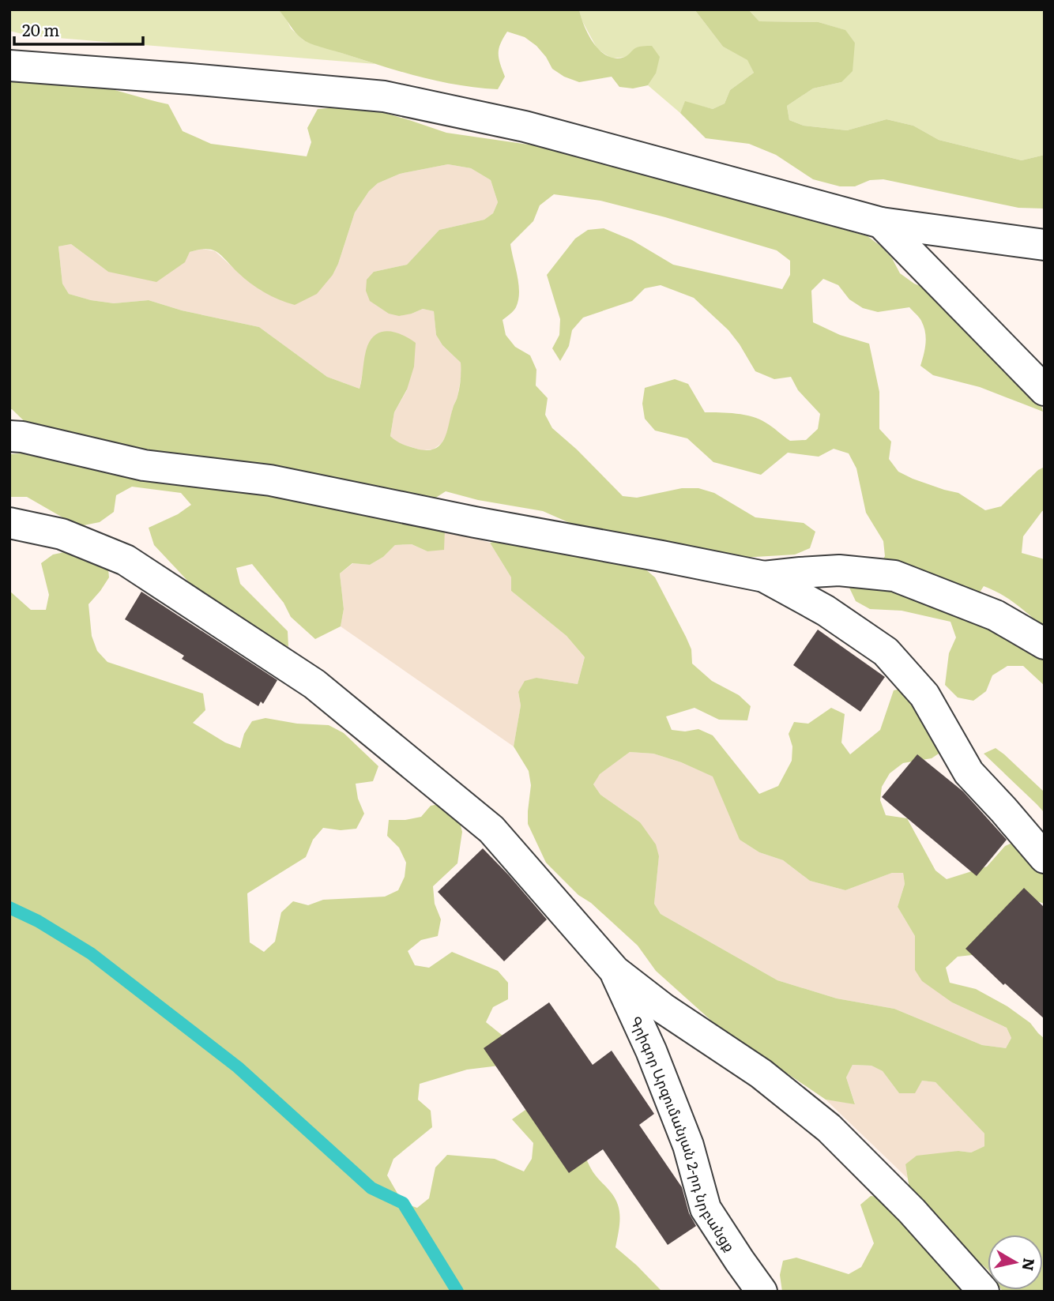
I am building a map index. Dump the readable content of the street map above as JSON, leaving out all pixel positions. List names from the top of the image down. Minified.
{"streets":{"street":["Գրիգոր Արզումանյան 2-րդ նրբանցք"]},"scale_bar":"20 m","north":"right"}
